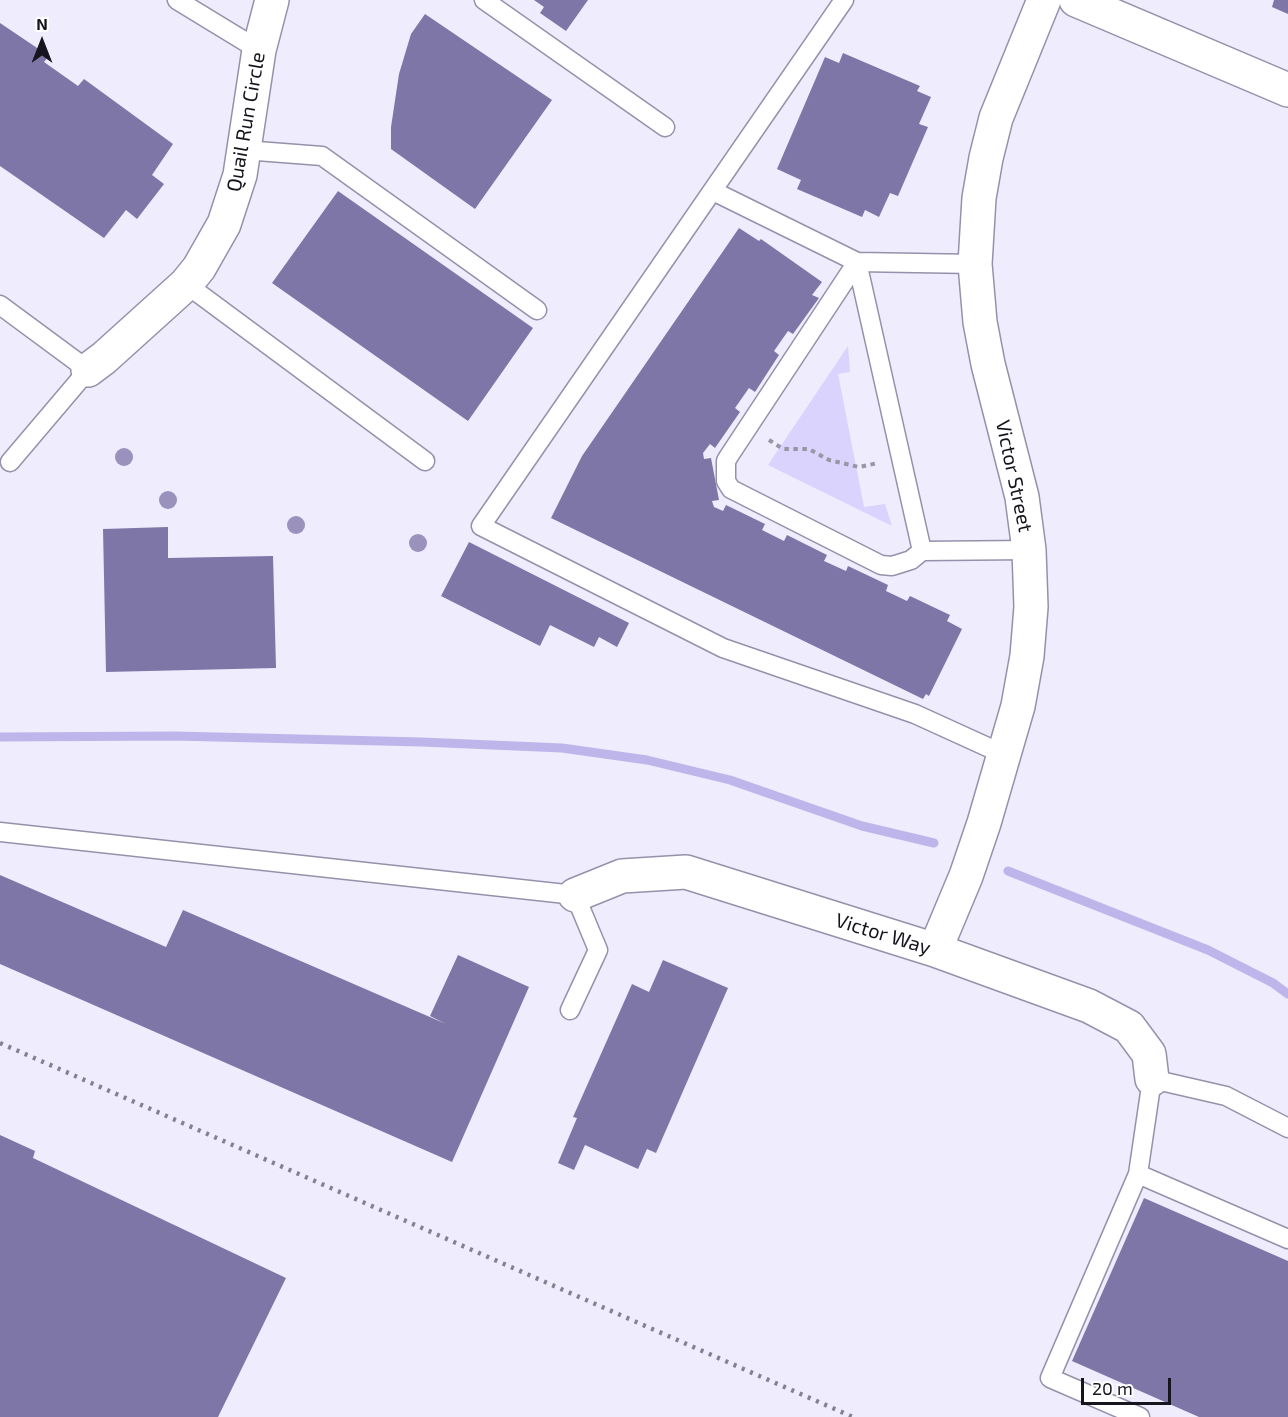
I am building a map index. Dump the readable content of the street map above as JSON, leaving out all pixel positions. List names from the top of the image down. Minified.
{"streets":{"street":["Quail Run Circle","Victor Street","Victor Way"]},"crossings":[["Victor Street","Victor Way"]],"scale_bar":"20 m","north":"top"}
